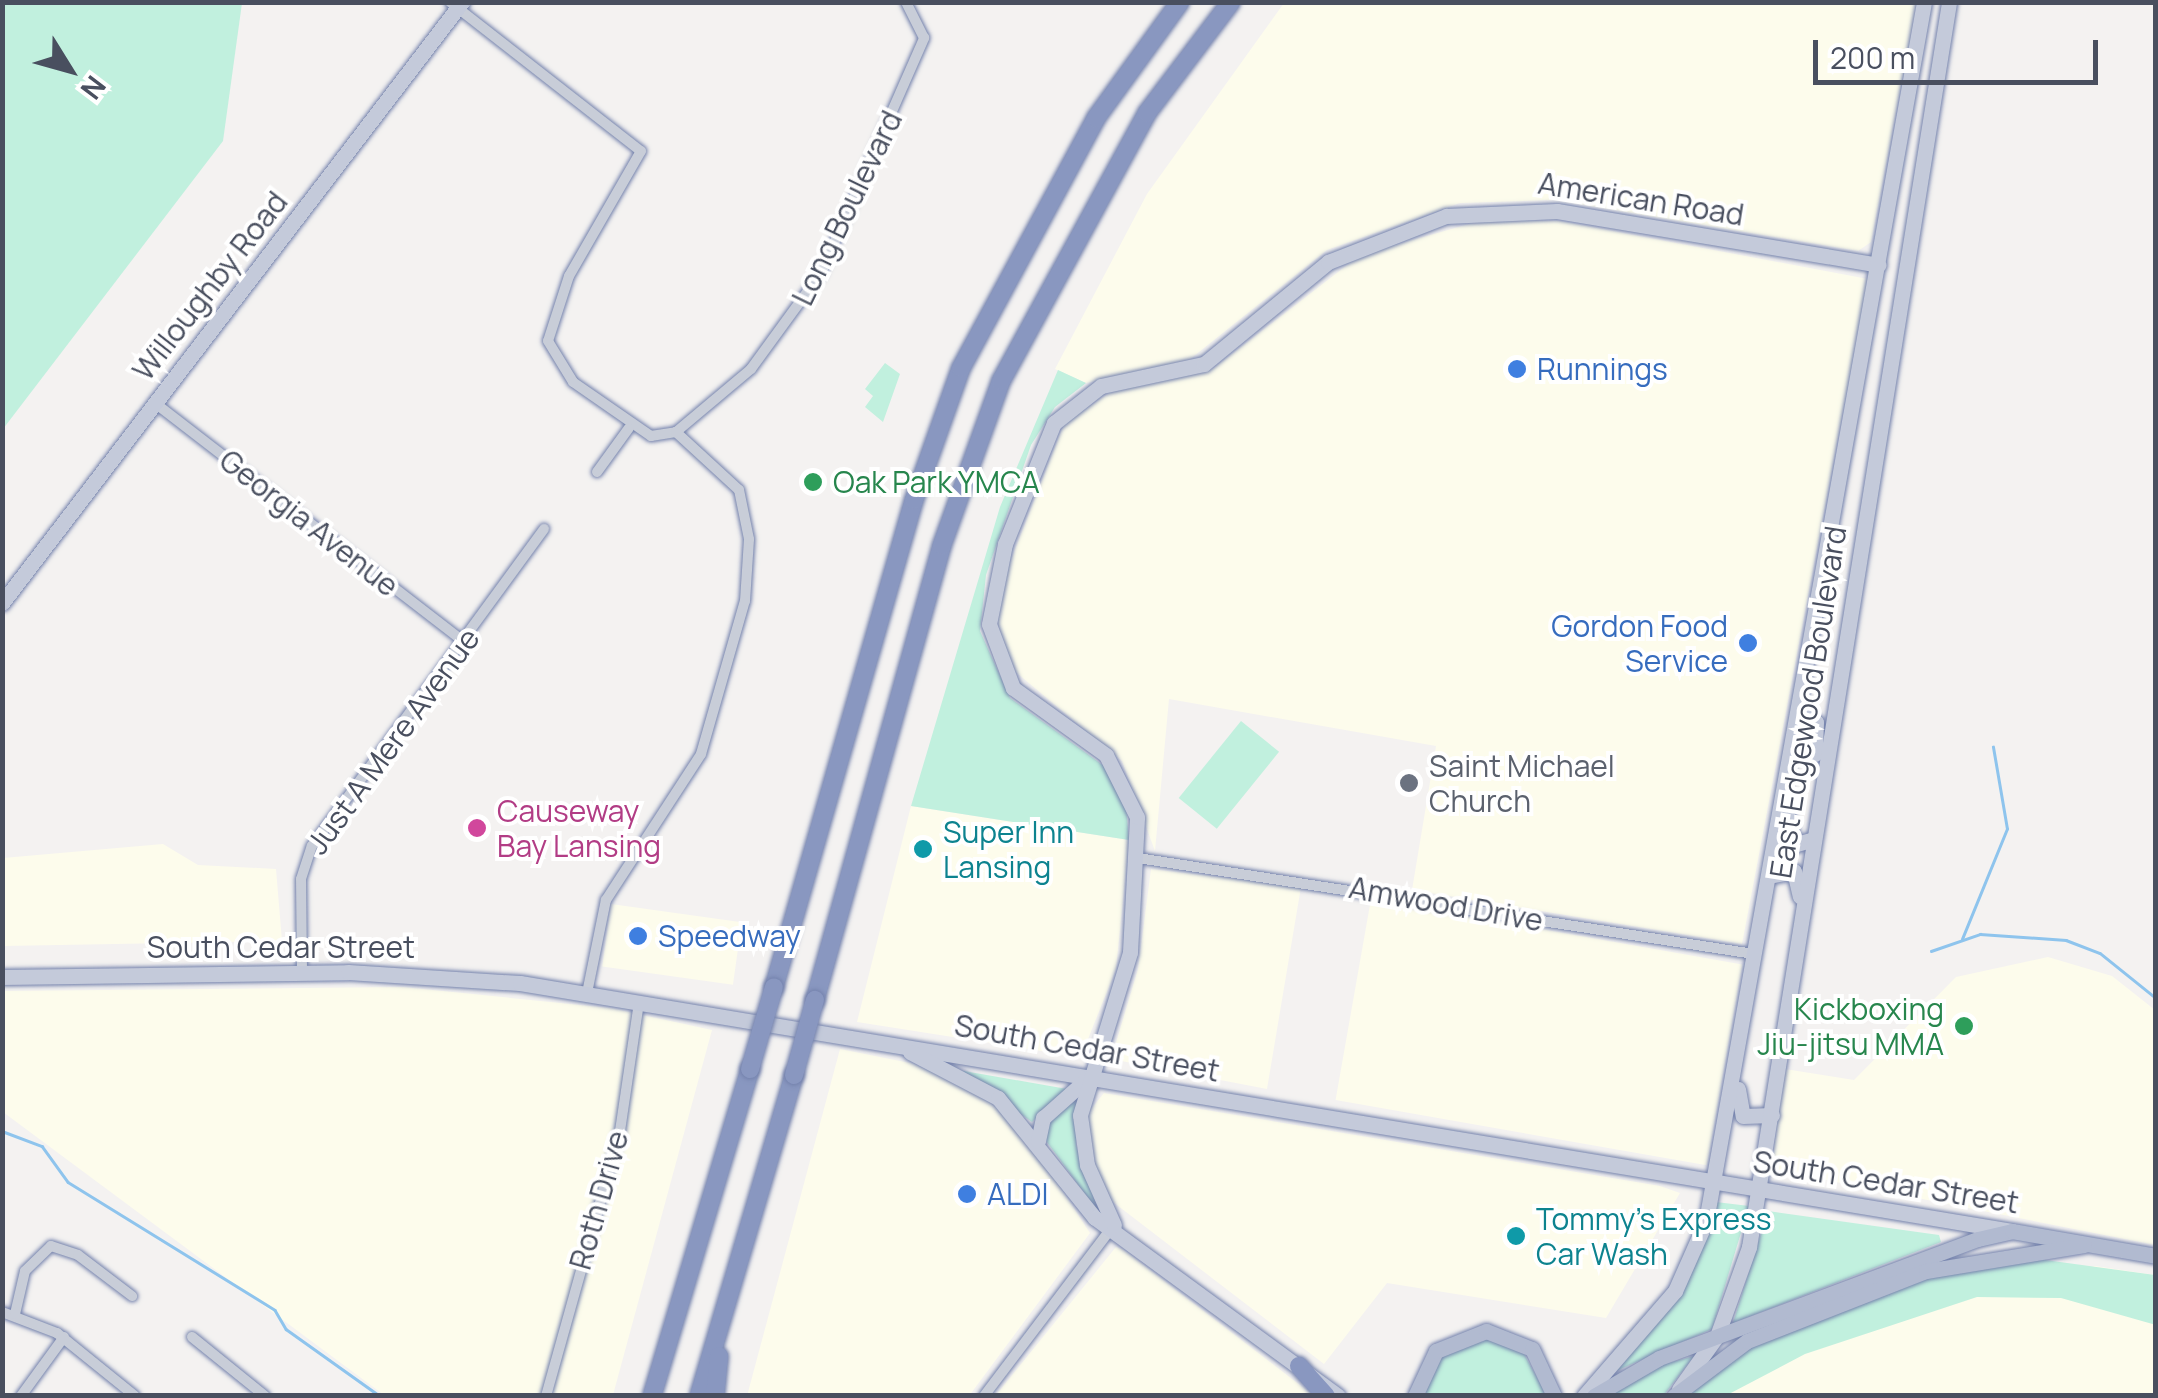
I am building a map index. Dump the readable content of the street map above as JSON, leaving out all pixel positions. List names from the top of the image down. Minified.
{"streets":{"main road":["South Cedar Street"],"street":["American Road","Long Boulevard","Willoughby Road","Georgia Avenue","East Edgewood Boulevard","Just A Mere Avenue","Amwood Drive","Roth Drive"]},"crossings":[["American Road","East Edgewood Boulevard"],["American Road","Amwood Drive"],["American Road","South Cedar Street"],["Willoughby Road","Georgia Avenue"],["Georgia Avenue","Just A Mere Avenue"],["East Edgewood Boulevard","Amwood Drive"],["East Edgewood Boulevard","South Cedar Street"],["Just A Mere Avenue","South Cedar Street"],["South Cedar Street","Roth Drive"]],"places":["Runnings","Oak Park YMCA","Gordon Food Service","Saint Michael Church","Causeway Bay Lansing","Super Inn Lansing","Speedway","Kickboxing Jiu-jitsu MMA","ALDI","Tommy's Express Car Wash"],"scale_bar":"200 m","north":"bottom right"}
